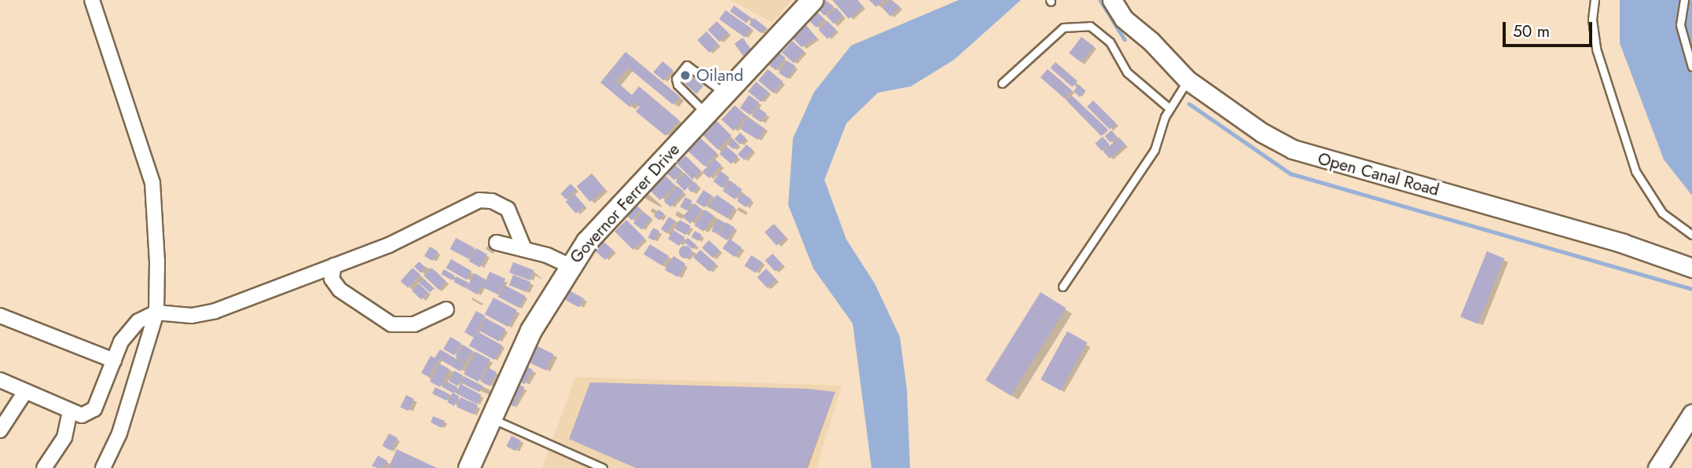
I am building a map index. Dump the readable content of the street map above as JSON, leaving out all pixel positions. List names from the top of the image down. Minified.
{"streets":{"main road":["Governor Ferrer Drive"],"street":["Open Canal Road"]},"places":["Oiland"],"scale_bar":"50 m"}
